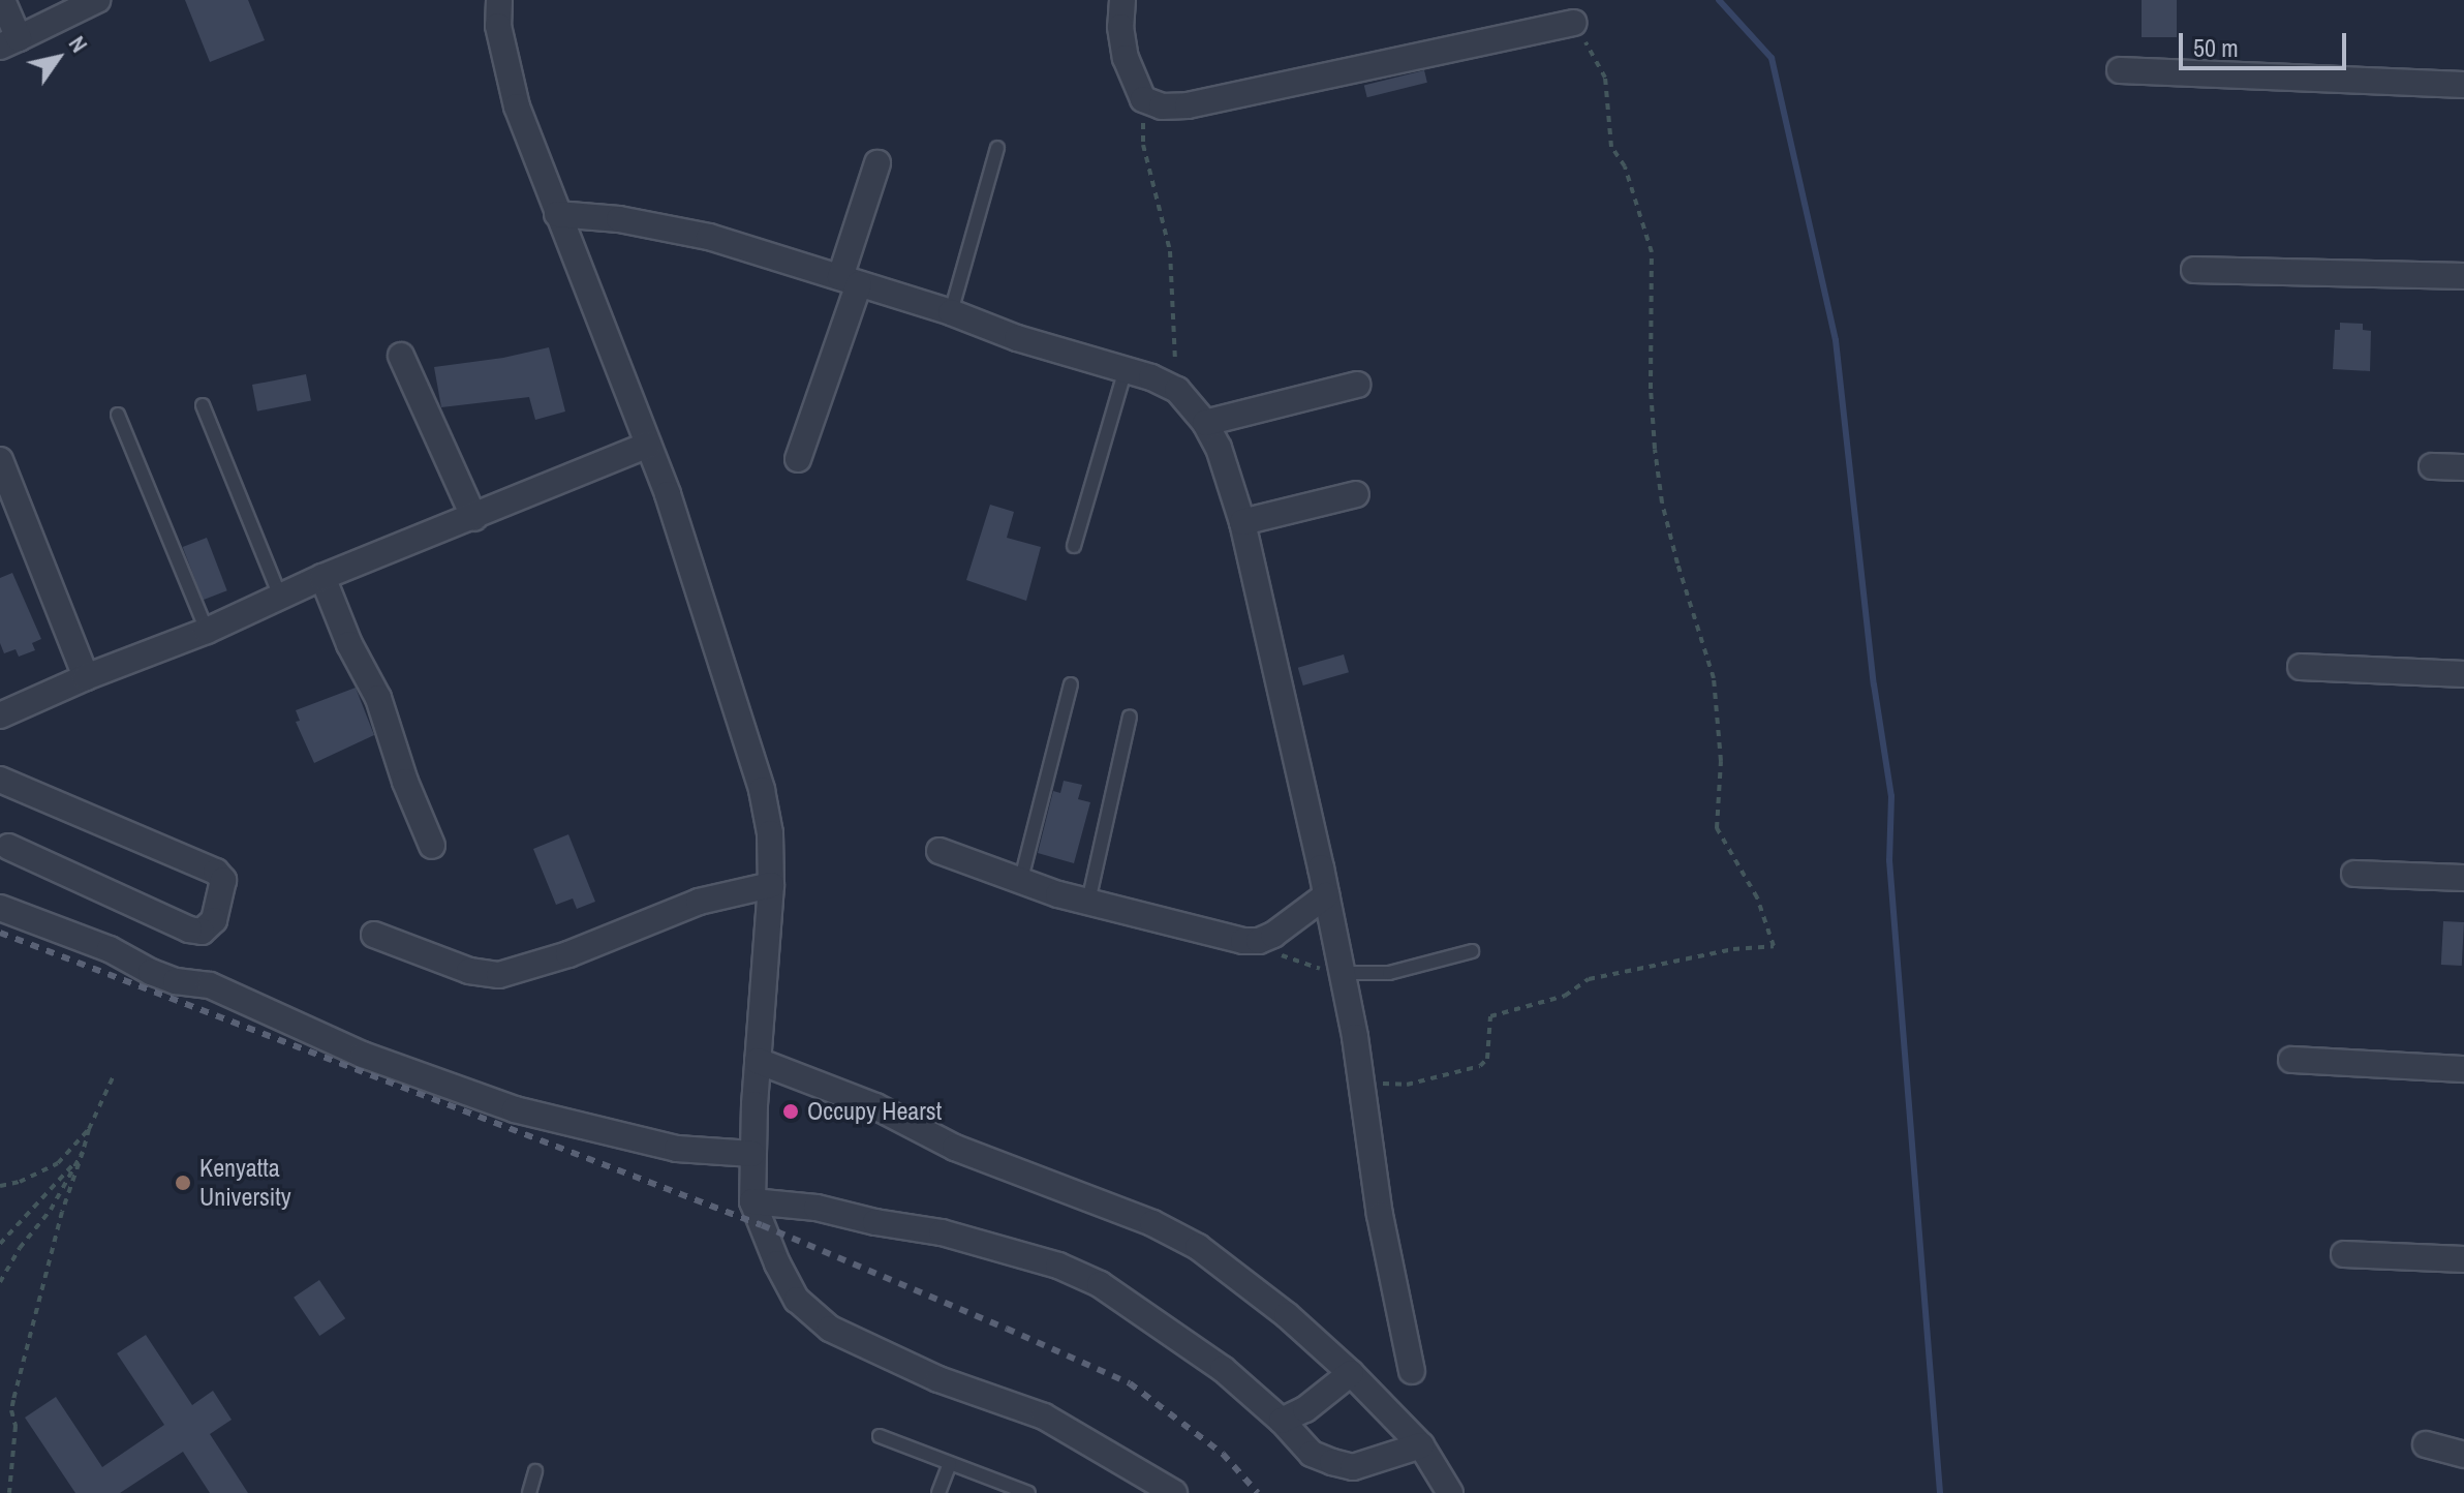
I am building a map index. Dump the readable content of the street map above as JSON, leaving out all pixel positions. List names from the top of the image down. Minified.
{"places":["Occupy Hearst","Kenyatta University"],"scale_bar":"50 m","north":"top right"}
